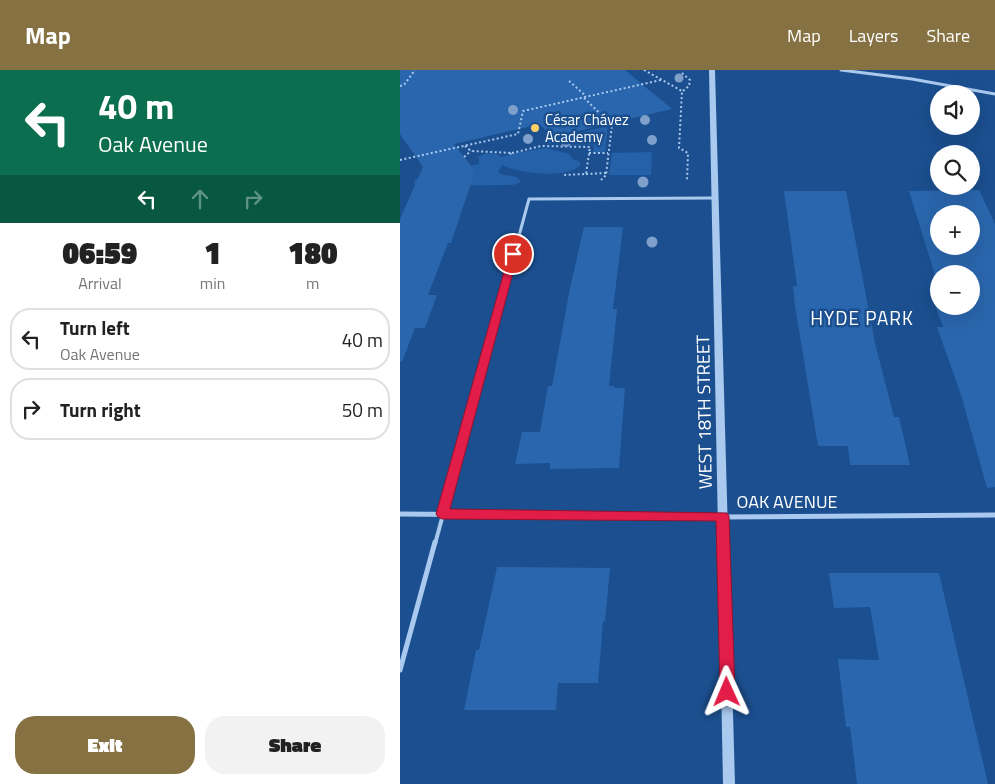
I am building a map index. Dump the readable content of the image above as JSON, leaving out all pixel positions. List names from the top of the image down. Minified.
{"streets":{"street":["WEST 18TH STREET","OAK AVENUE"]},"crossings":[["WEST 18TH STREET","OAK AVENUE"]],"districts":["HYDE PARK"],"places":["César Chávez Academy"],"page":{"header":"Map","nav":["Map","Layers","Share"],"turn":["40 m","Oak Avenue"],"map_buttons":["+","−"],"eta":["06:59","Arrival","1","min","180","m"],"list":[{"name":"Turn left","note":"Oak Avenue","value":"40 m"},{"name":"Turn right","value":"50 m"}],"buttons":["Exit","Share"]}}
